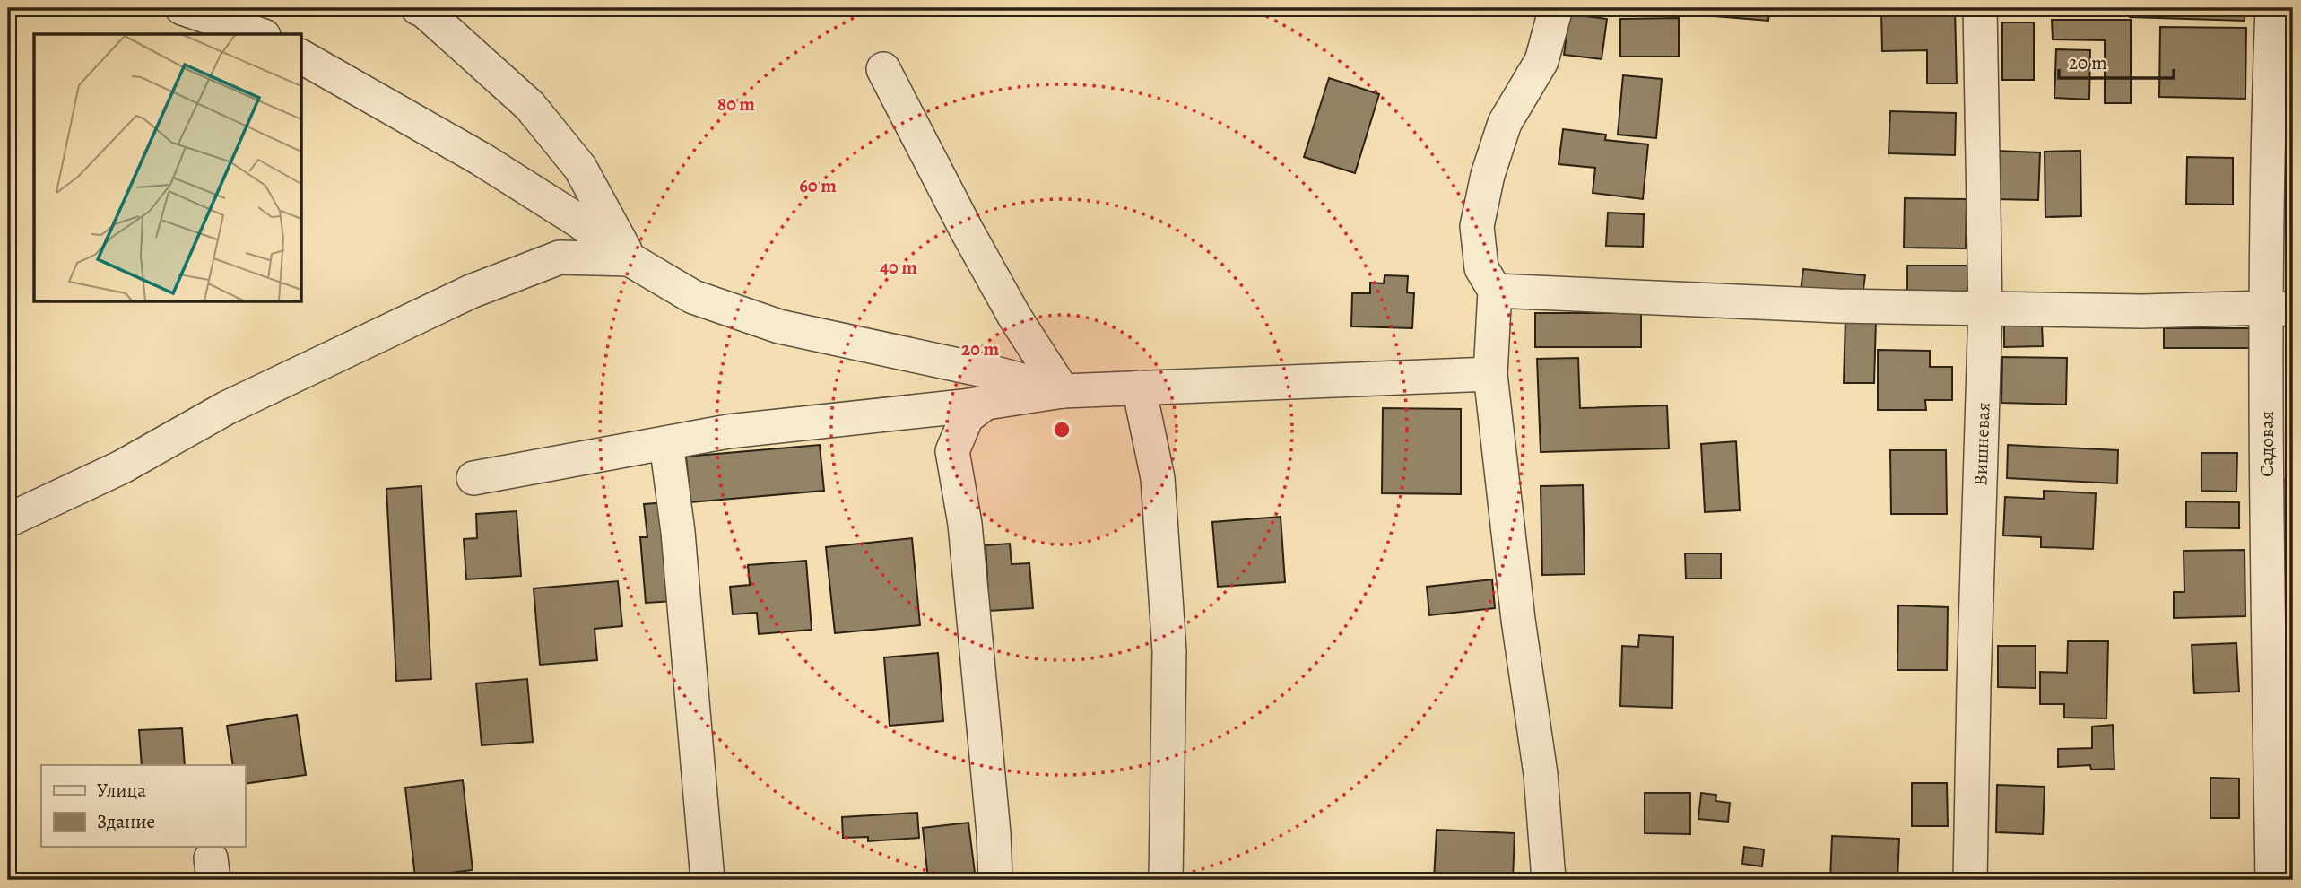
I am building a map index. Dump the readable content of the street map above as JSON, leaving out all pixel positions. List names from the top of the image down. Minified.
{"streets":{"street":["Вишневая","Садовая"]},"legend":["Улица","Здание"],"scale_bar":"20 m","rings":["80 m","60 m","40 m","20 m"]}
